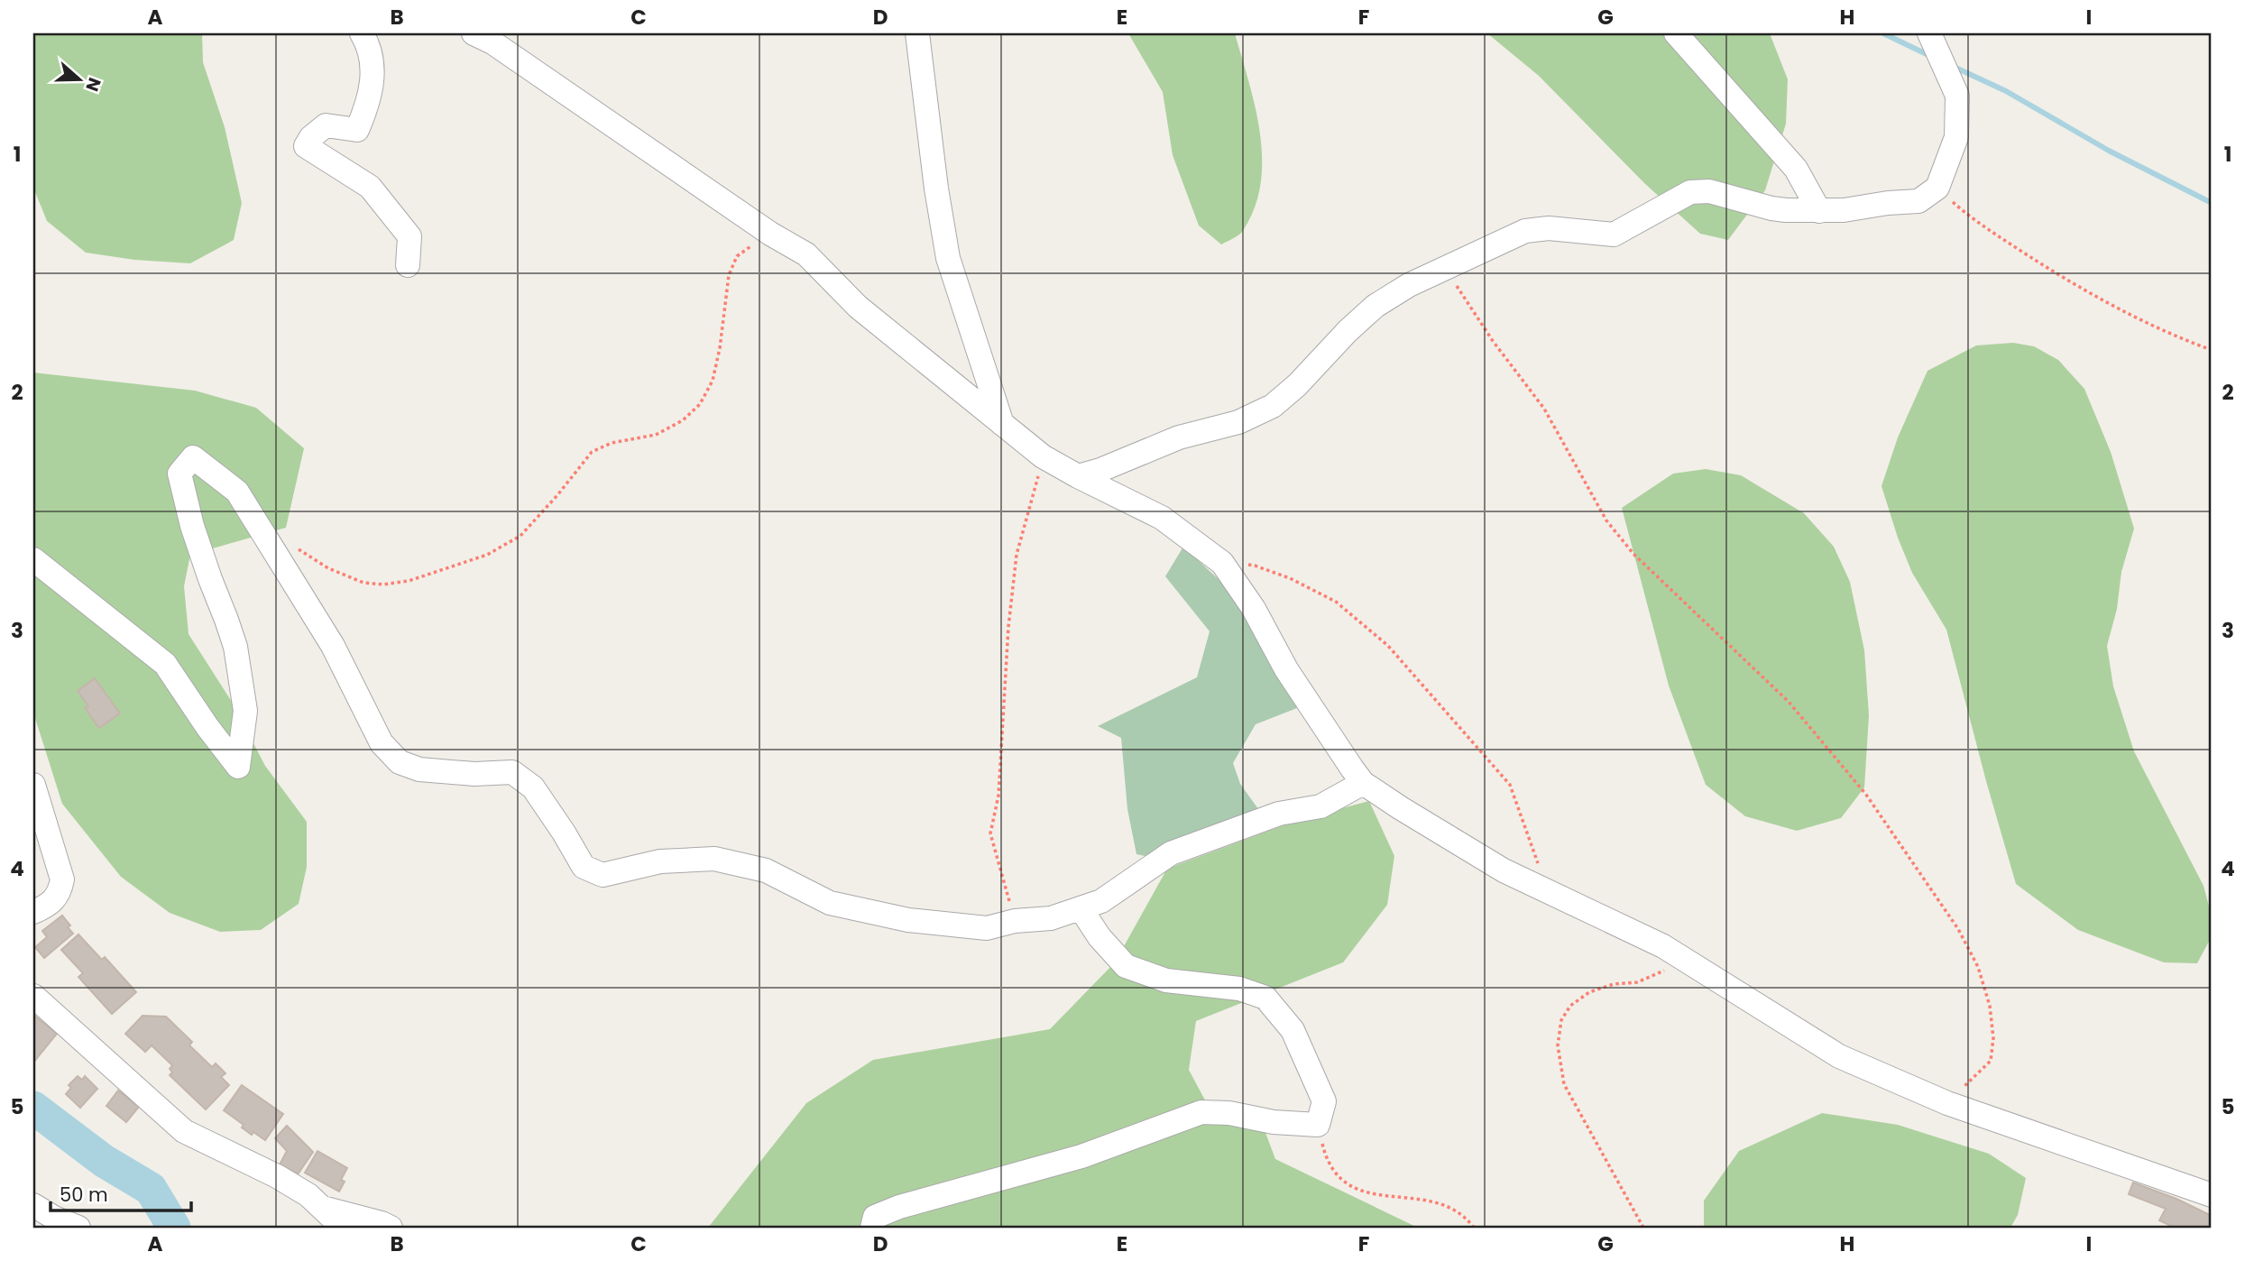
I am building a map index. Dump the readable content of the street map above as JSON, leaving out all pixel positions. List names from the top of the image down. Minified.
{"scale_bar":"50 m","north":"right","grid":{"columns":["A","B","C","D","E","F","G","H","I"],"rows":["1","2","3","4","5"]}}
